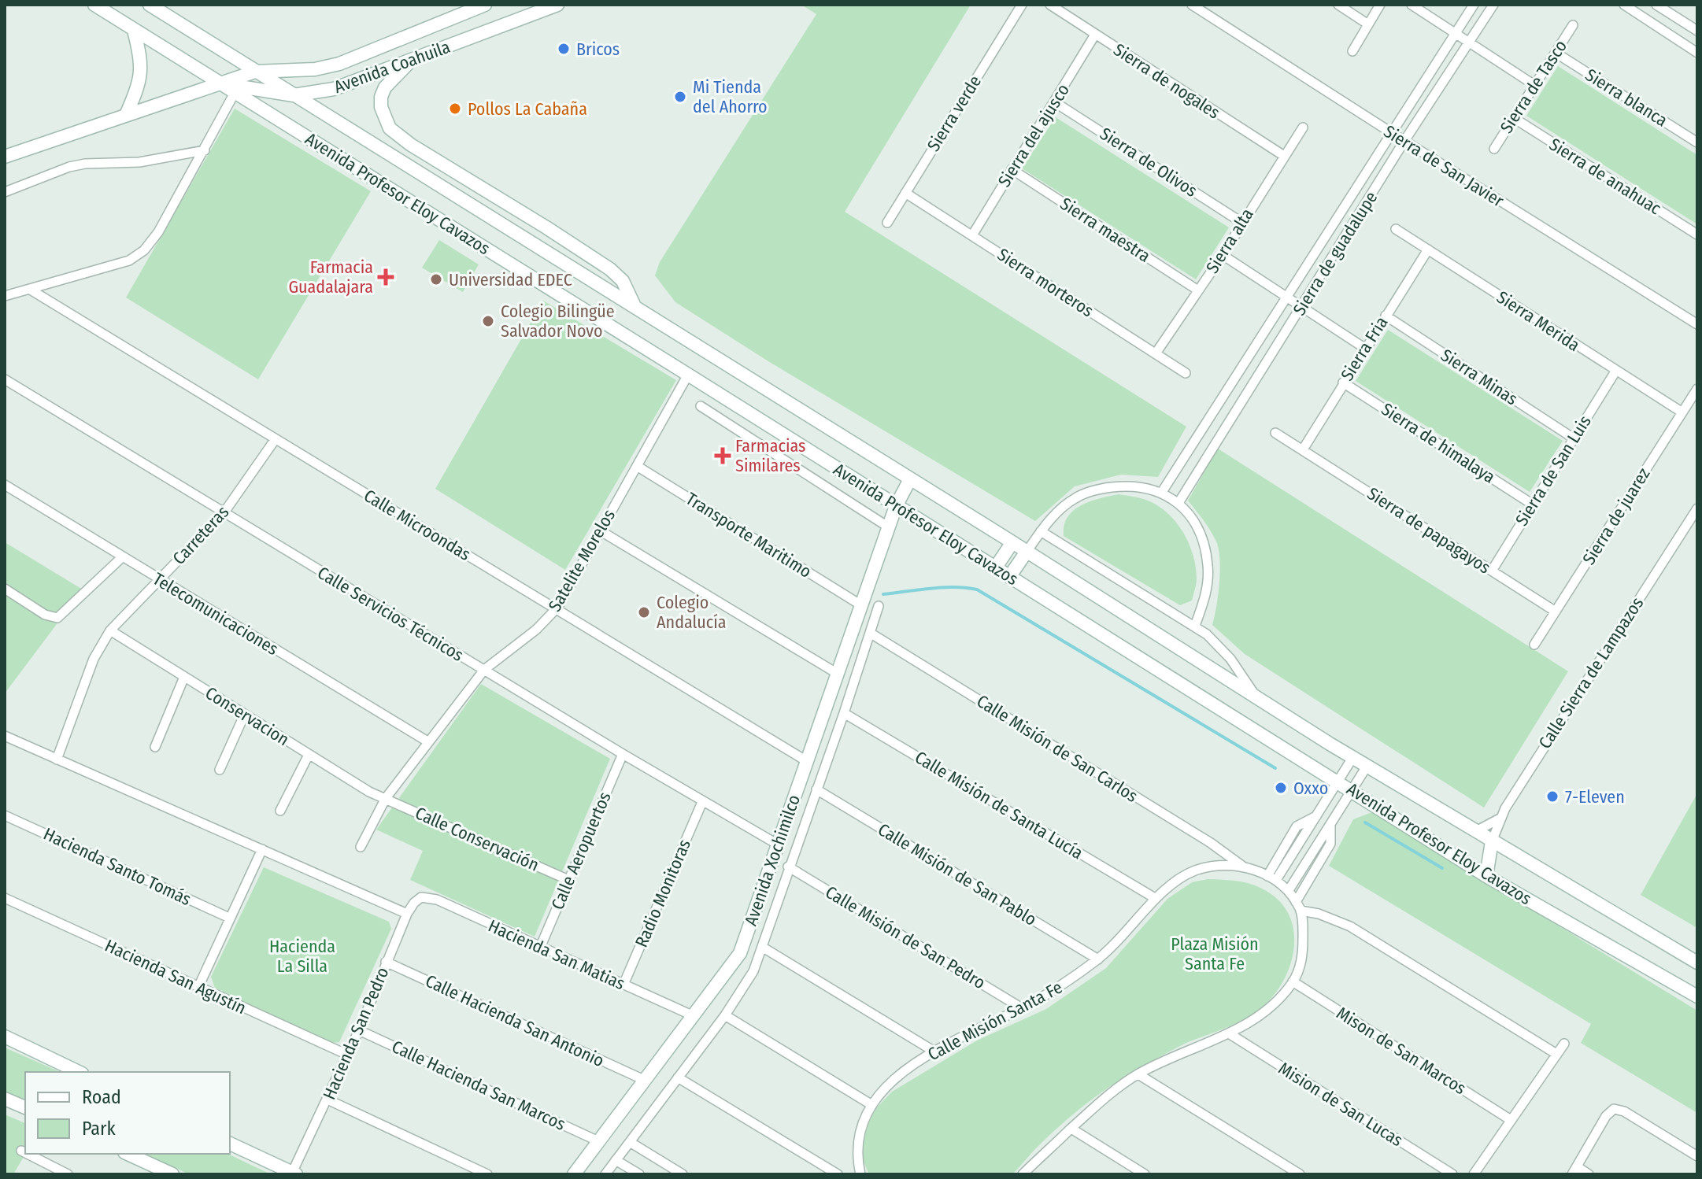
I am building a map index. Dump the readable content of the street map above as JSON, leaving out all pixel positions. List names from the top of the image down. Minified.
{"streets":{"main road":["Avenida Coahuila","Avenida Profesor Eloy Cavazos","Avenida Xochimilco"],"street":["Sierra de nogales","Sierra de Tasco","Sierra blanca","Sierra verde","Sierra del ajusco","Sierra de Olivos","Sierra de San Javier","Sierra de anahuac","Sierra maestra","Sierra alta","Sierra de guadalupe","Sierra morteros","Sierra Merida","Sierra Fria","Sierra Minas","Sierra de himalaya","Sierra de San Luis","Sierra de juarez","Calle Microondas","Sierra de papagayos","Carreteras","Transporte Maritimo","Satelite Morelos","Telecomunicaciones","Calle Servicios Técnicos","Calle Sierra de Lampazos","Conservacion","Calle Misión de San Carlos","Calle Misión de Santa Lucía","Calle Conservación","Calle Aeropuertos","Hacienda Santo Tomás","Calle Misión de San Pablo","Radio Monitoras","Calle Misión de San Pedro","Hacienda San Matias","Hacienda San Agustín","Calle Hacienda San Antonio","Calle Misión Santa Fe","Hacienda San Pedro","Mison de San Marcos","Calle Hacienda San Marcos","Mision de San Lucas"]},"crossings":[["Avenida Coahuila","Avenida Profesor Eloy Cavazos"],["Sierra de nogales","Sierra del ajusco"],["Sierra de nogales","Sierra alta"],["Sierra de Tasco","Sierra blanca"],["Sierra de Tasco","Sierra de anahuac"],["Sierra verde","Sierra morteros"],["Sierra del ajusco","Sierra de Olivos"],["Sierra del ajusco","Sierra maestra"],["Sierra del ajusco","Sierra morteros"],["Sierra de Olivos","Sierra alta"],["Sierra de San Javier","Sierra de guadalupe"],["Avenida Profesor Eloy Cavazos","Satelite Morelos"],["Avenida Profesor Eloy Cavazos","Calle Sierra de Lampazos"],["Avenida Profesor Eloy Cavazos","Avenida Xochimilco"],["Sierra maestra","Sierra alta"],["Sierra alta","Sierra morteros"],["Sierra Merida","Sierra Fria"],["Sierra Merida","Sierra de San Luis"],["Sierra Merida","Sierra de juarez"],["Sierra Fria","Sierra Minas"],["Sierra Fria","Sierra de himalaya"],["Sierra Fria","Sierra de papagayos"],["Sierra Minas","Sierra de San Luis"],["Sierra de himalaya","Sierra de San Luis"],["Sierra de San Luis","Sierra de papagayos"],["Sierra de juarez","Sierra de papagayos"],["Calle Microondas","Carreteras"],["Calle Microondas","Satelite Morelos"],["Calle Microondas","Avenida Xochimilco"],["Carreteras","Telecomunicaciones"],["Carreteras","Calle Servicios Técnicos"],["Carreteras","Conservacion"],["Transporte Maritimo","Satelite Morelos"],["Transporte Maritimo","Avenida Xochimilco"],["Satelite Morelos","Telecomunicaciones"],["Satelite Morelos","Calle Servicios Técnicos"],["Satelite Morelos","Conservacion"],["Satelite Morelos","Calle Conservación"],["Calle Servicios Técnicos","Calle Aeropuertos"],["Calle Servicios Técnicos","Avenida Xochimilco"],["Calle Servicios Técnicos","Radio Monitoras"],["Conservacion","Calle Conservación"],["Calle Misión de San Carlos","Calle Misión Santa Fe"],["Calle Misión de Santa Lucía","Calle Misión Santa Fe"],["Calle Conservación","Calle Aeropuertos"],["Calle Aeropuertos","Hacienda San Matias"],["Avenida Xochimilco","Hacienda San Matias"],["Avenida Xochimilco","Calle Hacienda San Antonio"],["Avenida Xochimilco","Calle Hacienda San Marcos"],["Calle Misión de San Pablo","Calle Misión Santa Fe"],["Radio Monitoras","Hacienda San Matias"],["Calle Misión de San Pedro","Calle Misión Santa Fe"],["Hacienda San Matias","Hacienda San Pedro"],["Hacienda San Agustín","Hacienda San Pedro"],["Calle Hacienda San Antonio","Hacienda San Pedro"],["Calle Misión Santa Fe","Mison de San Marcos"],["Calle Misión Santa Fe","Mision de San Lucas"],["Hacienda San Pedro","Calle Hacienda San Marcos"]],"parks":["Plaza Misión Santa Fe","Hacienda La Silla"],"places":{"other":["Bricos","Mi Tienda del Ahorro","Pollos La Cabaña","Universidad EDEC","Colegio Bilingüe Salvador Novo","Colegio Andalucía","Oxxo","7-Eleven"],"health":["Farmacia Guadalajara","Farmacias Similares"]},"legend":["Road","Park"]}
